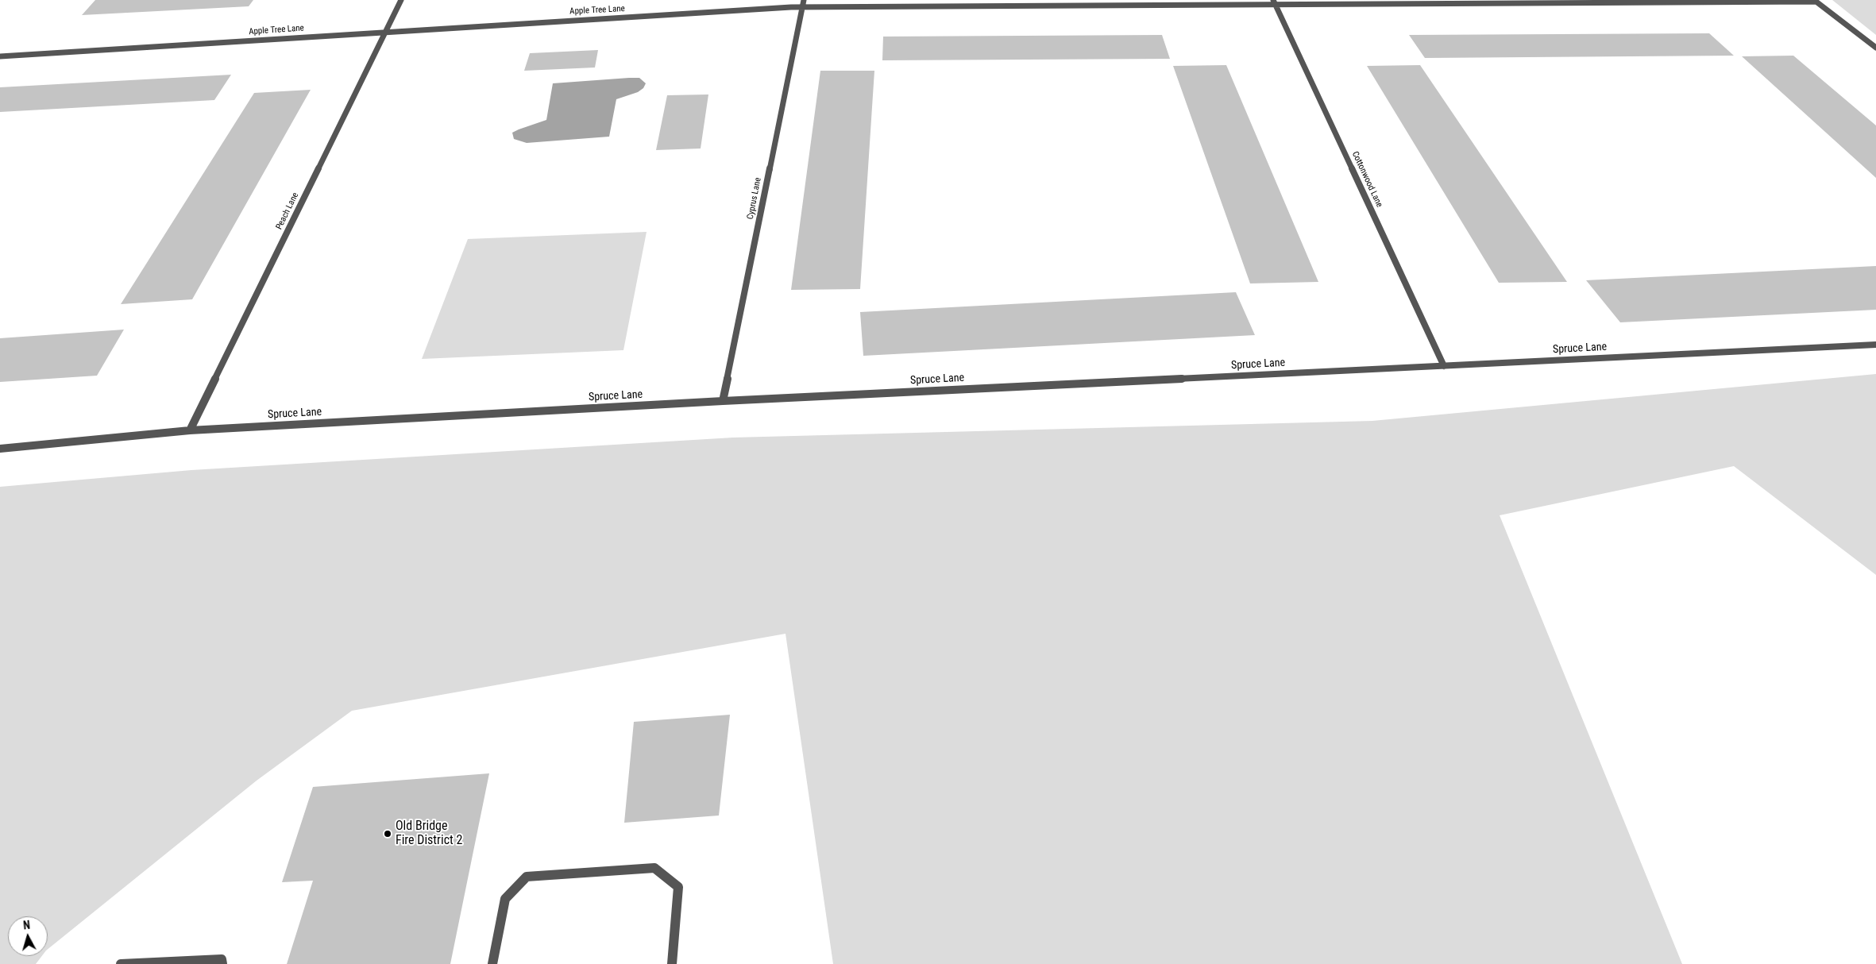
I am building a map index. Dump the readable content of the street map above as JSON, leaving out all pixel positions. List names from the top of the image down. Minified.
{"streets":{"street":["Apple Tree Lane","Cottonwood Lane","Cyprus Lane","Peach Lane","Spruce Lane"]},"crossings":[["Apple Tree Lane","Cottonwood Lane"],["Apple Tree Lane","Cyprus Lane"],["Apple Tree Lane","Peach Lane"],["Cottonwood Lane","Spruce Lane"],["Cyprus Lane","Spruce Lane"],["Peach Lane","Spruce Lane"]],"places":["Old Bridge Fire District 2"],"north":"top"}
